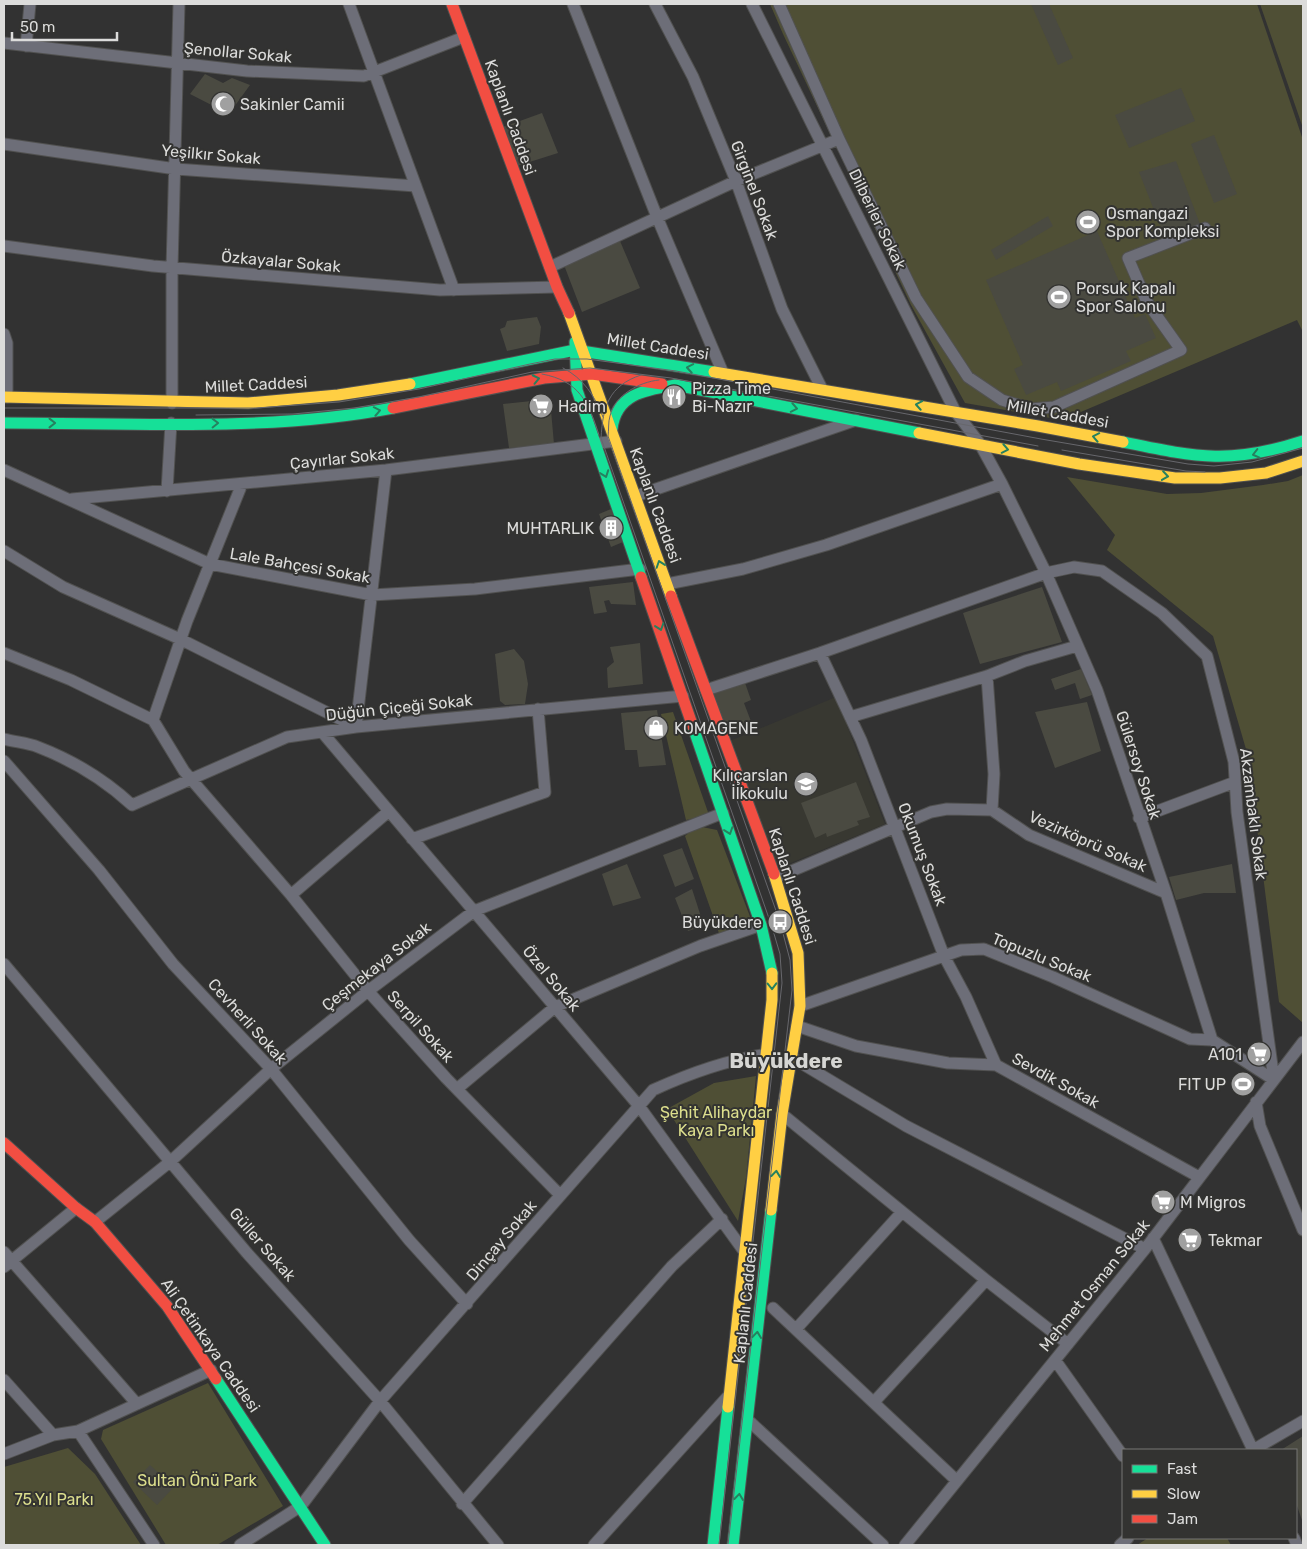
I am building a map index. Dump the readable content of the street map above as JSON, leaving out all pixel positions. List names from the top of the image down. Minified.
{"streets":{"main road":["Kaplanlı Caddesi","Millet Caddesi","Ali Çetinkaya Caddesi"],"street":["Şenollar Sokak","Yeşilkır Sokak","Girginel Sokak","Dilberler Sokak","Özkayalar Sokak","Çayırlar Sokak","Lale Bahçesi Sokak","Düğün Çiçeği Sokak","Gülersoy Sokak","Akzambaklı Sokak","Vezirköprü Sokak","Okumuş Sokak","Topuzlu Sokak","Çeşmekaya Sokak","Özel Sokak","Cevherli Sokak","Serpil Sokak","Sevdik Sokak","Dinçay Sokak","Güller Sokak","Mehmet Osman Sokak"]},"crossings":[["Şenollar Sokak","Kaplanlı Caddesi"],["Kaplanlı Caddesi","Özkayalar Sokak"],["Kaplanlı Caddesi","Millet Caddesi"],["Kaplanlı Caddesi","Çayırlar Sokak"],["Kaplanlı Caddesi","Lale Bahçesi Sokak"],["Kaplanlı Caddesi","Düğün Çiçeği Sokak"],["Kaplanlı Caddesi","Akzambaklı Sokak"],["Kaplanlı Caddesi","Topuzlu Sokak"],["Kaplanlı Caddesi","Çeşmekaya Sokak"],["Kaplanlı Caddesi","Özel Sokak"],["Kaplanlı Caddesi","Sevdik Sokak"],["Kaplanlı Caddesi","Dinçay Sokak"],["Girginel Sokak","Millet Caddesi"],["Dilberler Sokak","Millet Caddesi"],["Dilberler Sokak","Gülersoy Sokak"],["Çayırlar Sokak","Lale Bahçesi Sokak"],["Düğün Çiçeği Sokak","Özel Sokak"],["Düğün Çiçeği Sokak","Serpil Sokak"],["Gülersoy Sokak","Akzambaklı Sokak"],["Gülersoy Sokak","Vezirköprü Sokak"],["Gülersoy Sokak","Topuzlu Sokak"],["Akzambaklı Sokak","Okumuş Sokak"],["Akzambaklı Sokak","Mehmet Osman Sokak"],["Okumuş Sokak","Topuzlu Sokak"],["Okumuş Sokak","Sevdik Sokak"],["Çeşmekaya Sokak","Özel Sokak"],["Çeşmekaya Sokak","Cevherli Sokak"],["Çeşmekaya Sokak","Serpil Sokak"],["Çeşmekaya Sokak","Güller Sokak"],["Çeşmekaya Sokak","Ali Çetinkaya Caddesi"],["Özel Sokak","Dinçay Sokak"],["Cevherli Sokak","Dinçay Sokak"],["Serpil Sokak","Dinçay Sokak"],["Sevdik Sokak","Mehmet Osman Sokak"],["Dinçay Sokak","Güller Sokak"],["Dinçay Sokak","Ali Çetinkaya Caddesi"]],"districts":["Büyükdere"],"parks":["Şehit Alihaydar Kaya Parkı","Sultan Önü Park","75.Yıl Parkı"],"places":{"mosque":["Sakinler Camii"],"sports":["Osmangazi Spor Kompleksi","Porsuk Kapalı Spor Salonu","FIT UP"],"restaurant":["Pizza Time Bi-Nazır"],"supermarket":["Hadim","A101","M Migros","Tekmar"],"building":["MUHTARLIK"],"shop":["KOMAGENE"],"school or university":["Kılıçarslan İlkokulu"],"bus stop":["Büyükdere"]},"legend":["Fast","Slow","Jam"],"scale_bar":"50 m"}
